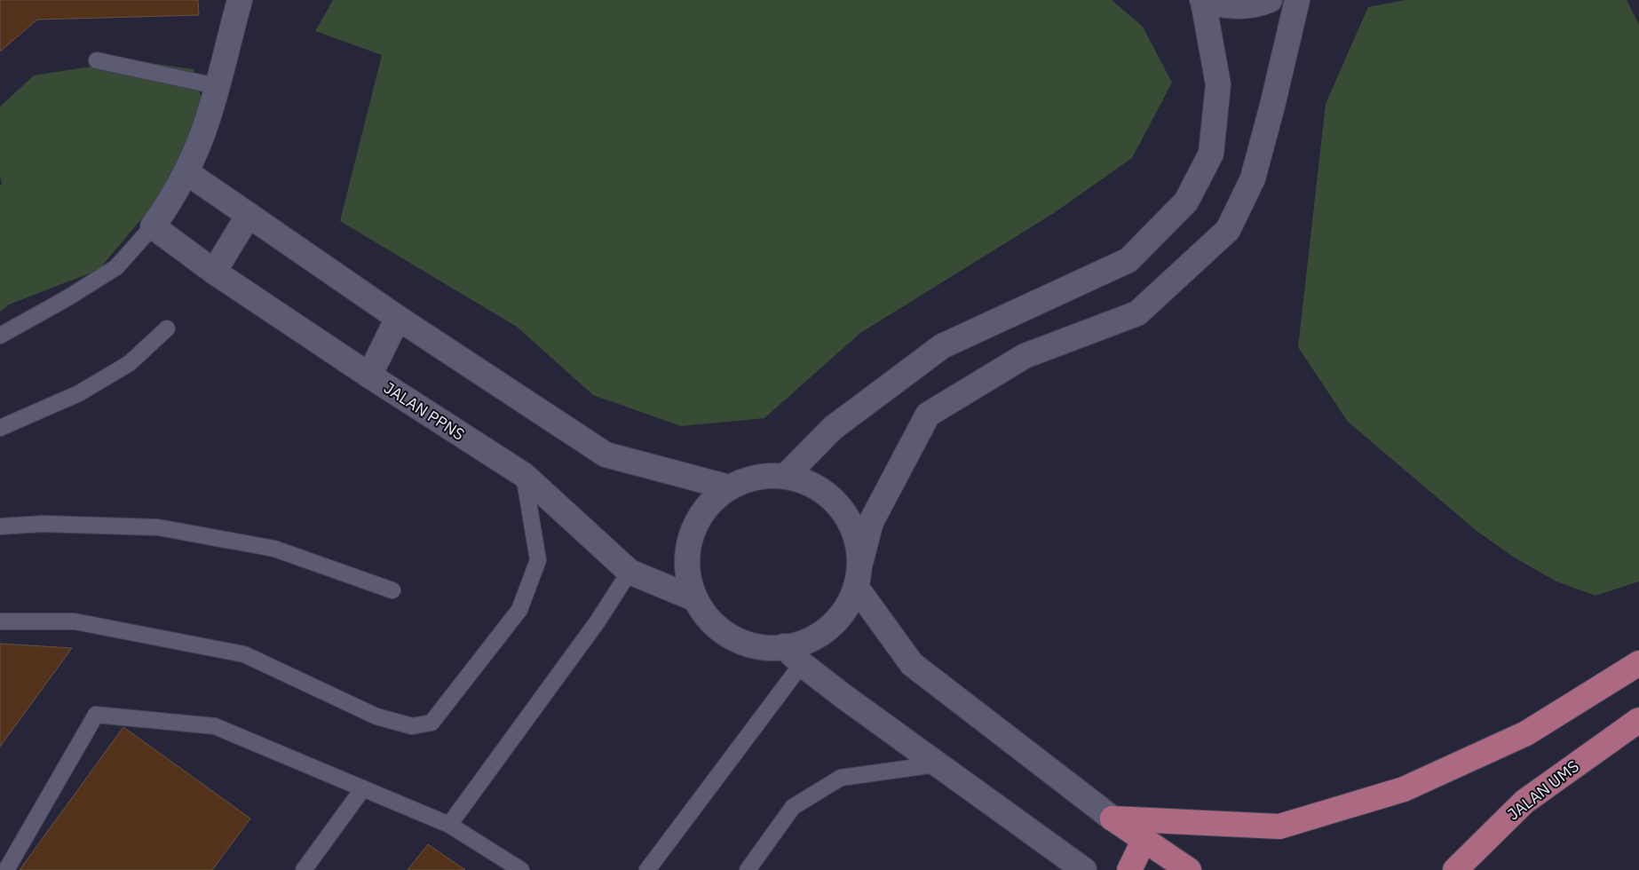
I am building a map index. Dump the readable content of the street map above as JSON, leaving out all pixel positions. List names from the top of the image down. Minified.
{"streets":{"highway":["JALAN UMS"],"street":["JALAN PPNS"]}}
